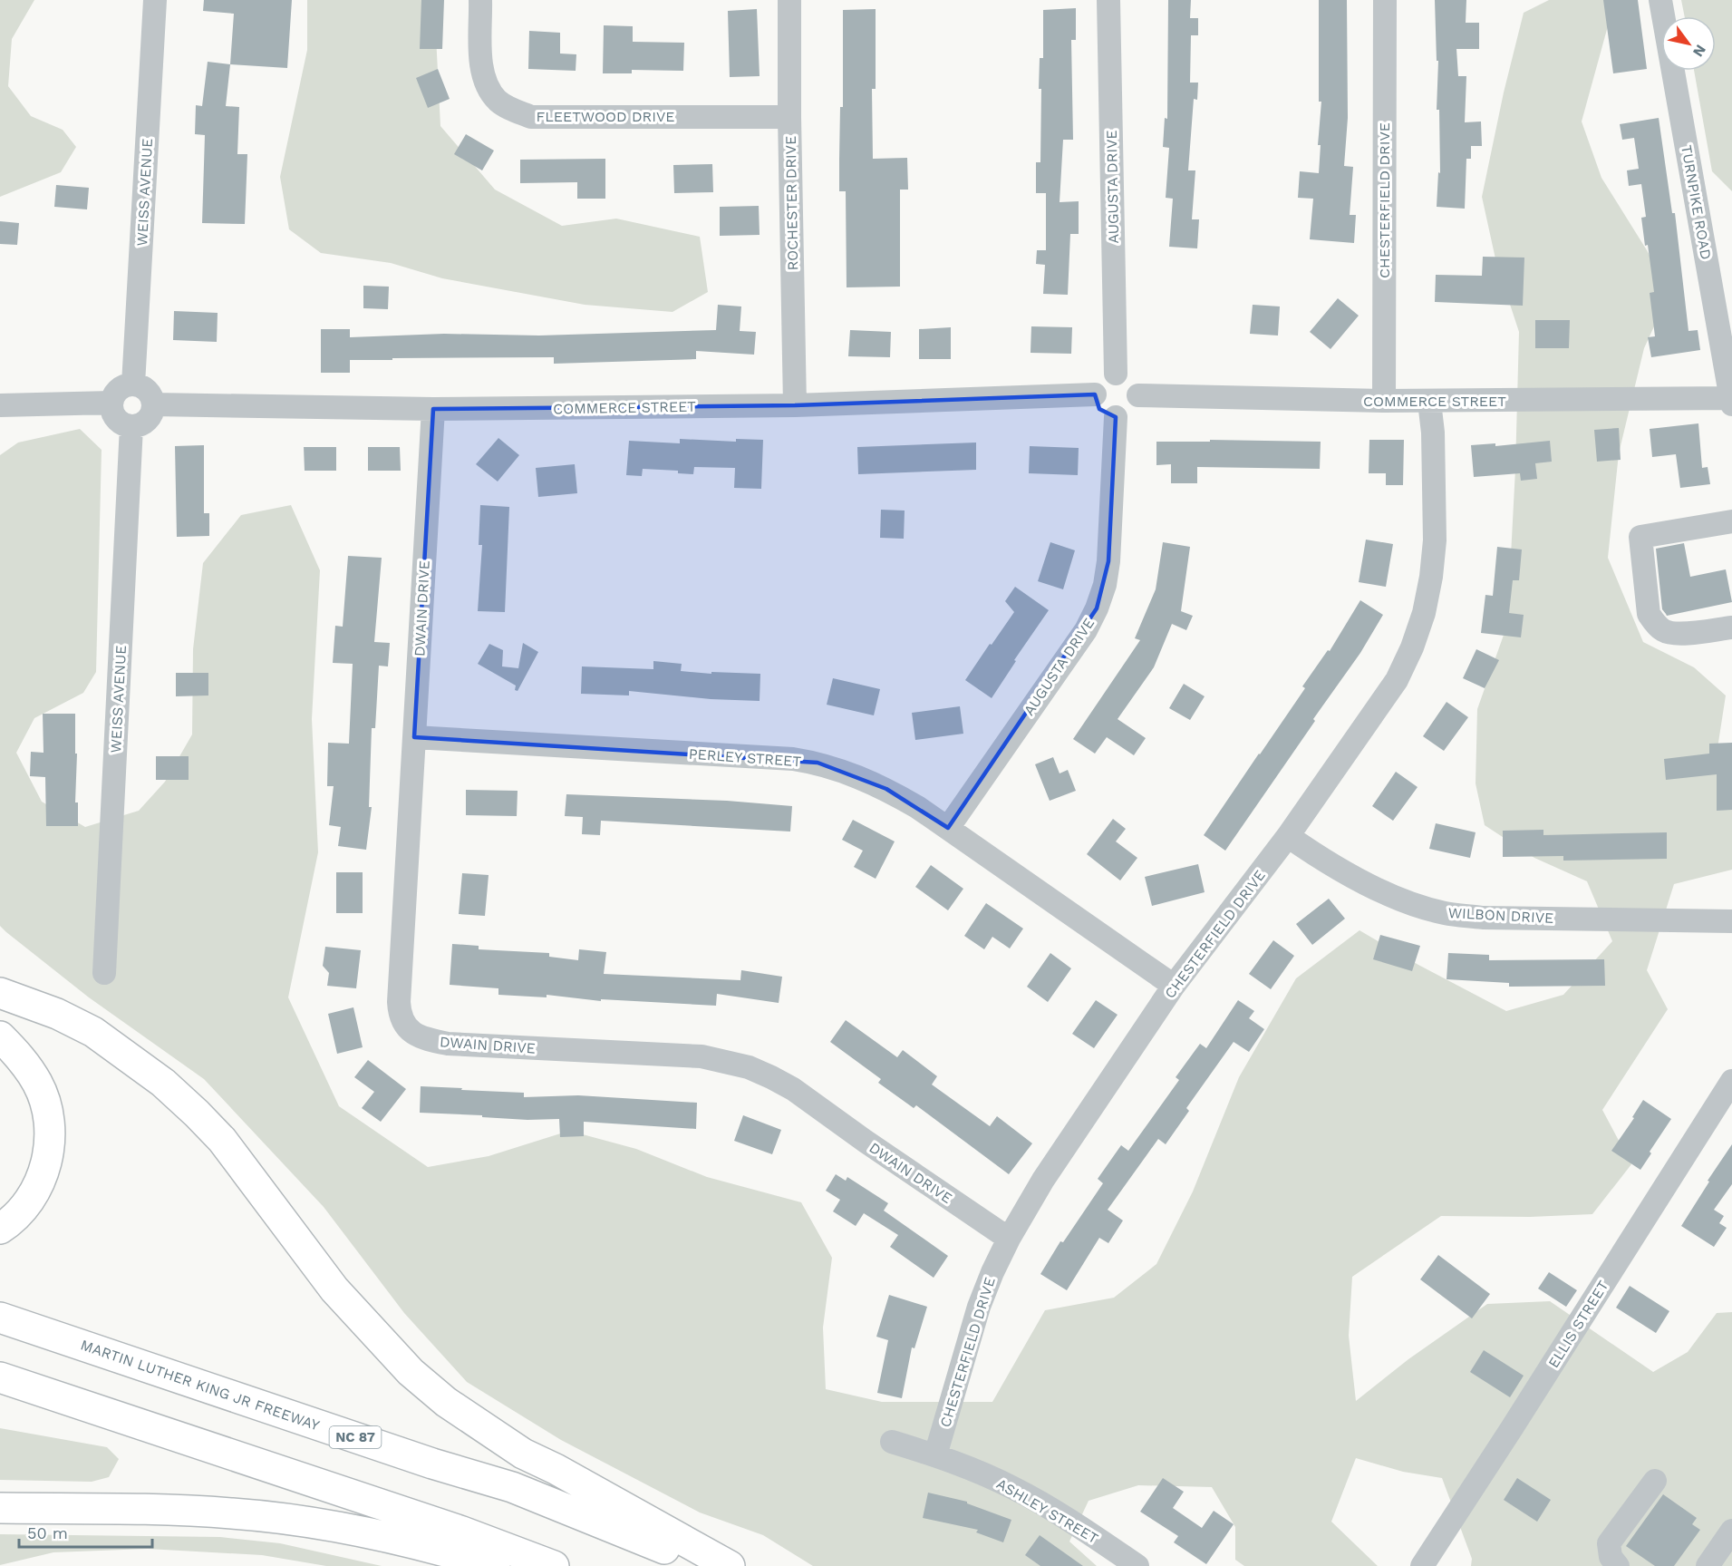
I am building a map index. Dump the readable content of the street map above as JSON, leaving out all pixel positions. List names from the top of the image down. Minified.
{"streets":{"highway":["MARTIN LUTHER KING JR FREEWAY","NC 87"],"street":["FLEETWOOD DRIVE","AUGUSTA DRIVE","WEISS AVENUE","CHESTERFIELD DRIVE","TURNPIKE ROAD","ROCHESTER DRIVE","COMMERCE STREET","DWAIN DRIVE","PERLEY STREET","WILBON DRIVE","ELLIS STREET","ASHLEY STREET"]},"crossings":[["FLEETWOOD DRIVE","ROCHESTER DRIVE"],["AUGUSTA DRIVE","COMMERCE STREET"],["AUGUSTA DRIVE","PERLEY STREET"],["WEISS AVENUE","COMMERCE STREET"],["CHESTERFIELD DRIVE","COMMERCE STREET"],["CHESTERFIELD DRIVE","DWAIN DRIVE"],["CHESTERFIELD DRIVE","PERLEY STREET"],["CHESTERFIELD DRIVE","WILBON DRIVE"],["CHESTERFIELD DRIVE","ASHLEY STREET"],["TURNPIKE ROAD","COMMERCE STREET"],["ROCHESTER DRIVE","COMMERCE STREET"],["COMMERCE STREET","DWAIN DRIVE"],["DWAIN DRIVE","PERLEY STREET"]],"scale_bar":"50 m","north":"bottom right"}
